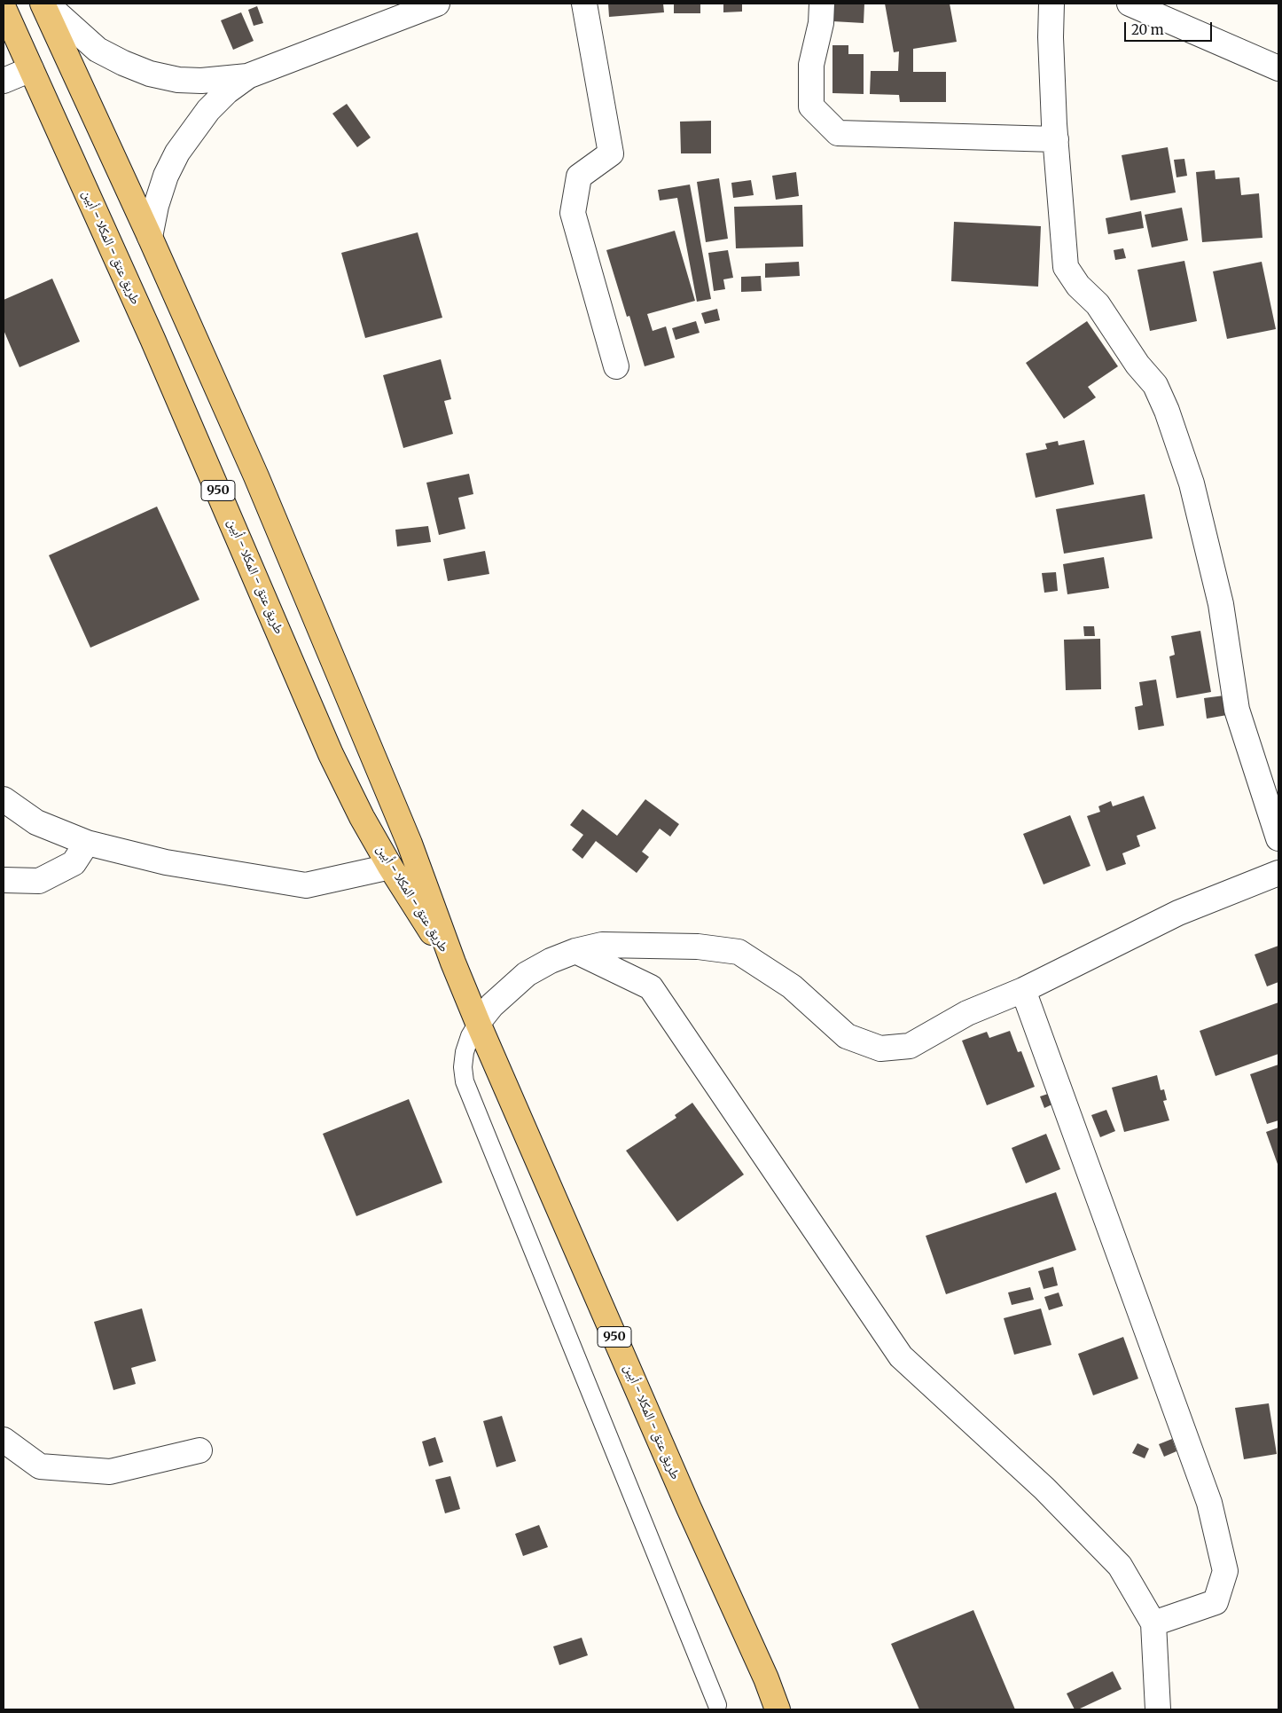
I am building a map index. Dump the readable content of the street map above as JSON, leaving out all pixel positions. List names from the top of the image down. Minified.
{"streets":{"main road":["طريق عتق - المكلا - أبين","950"]},"scale_bar":"20 m"}
